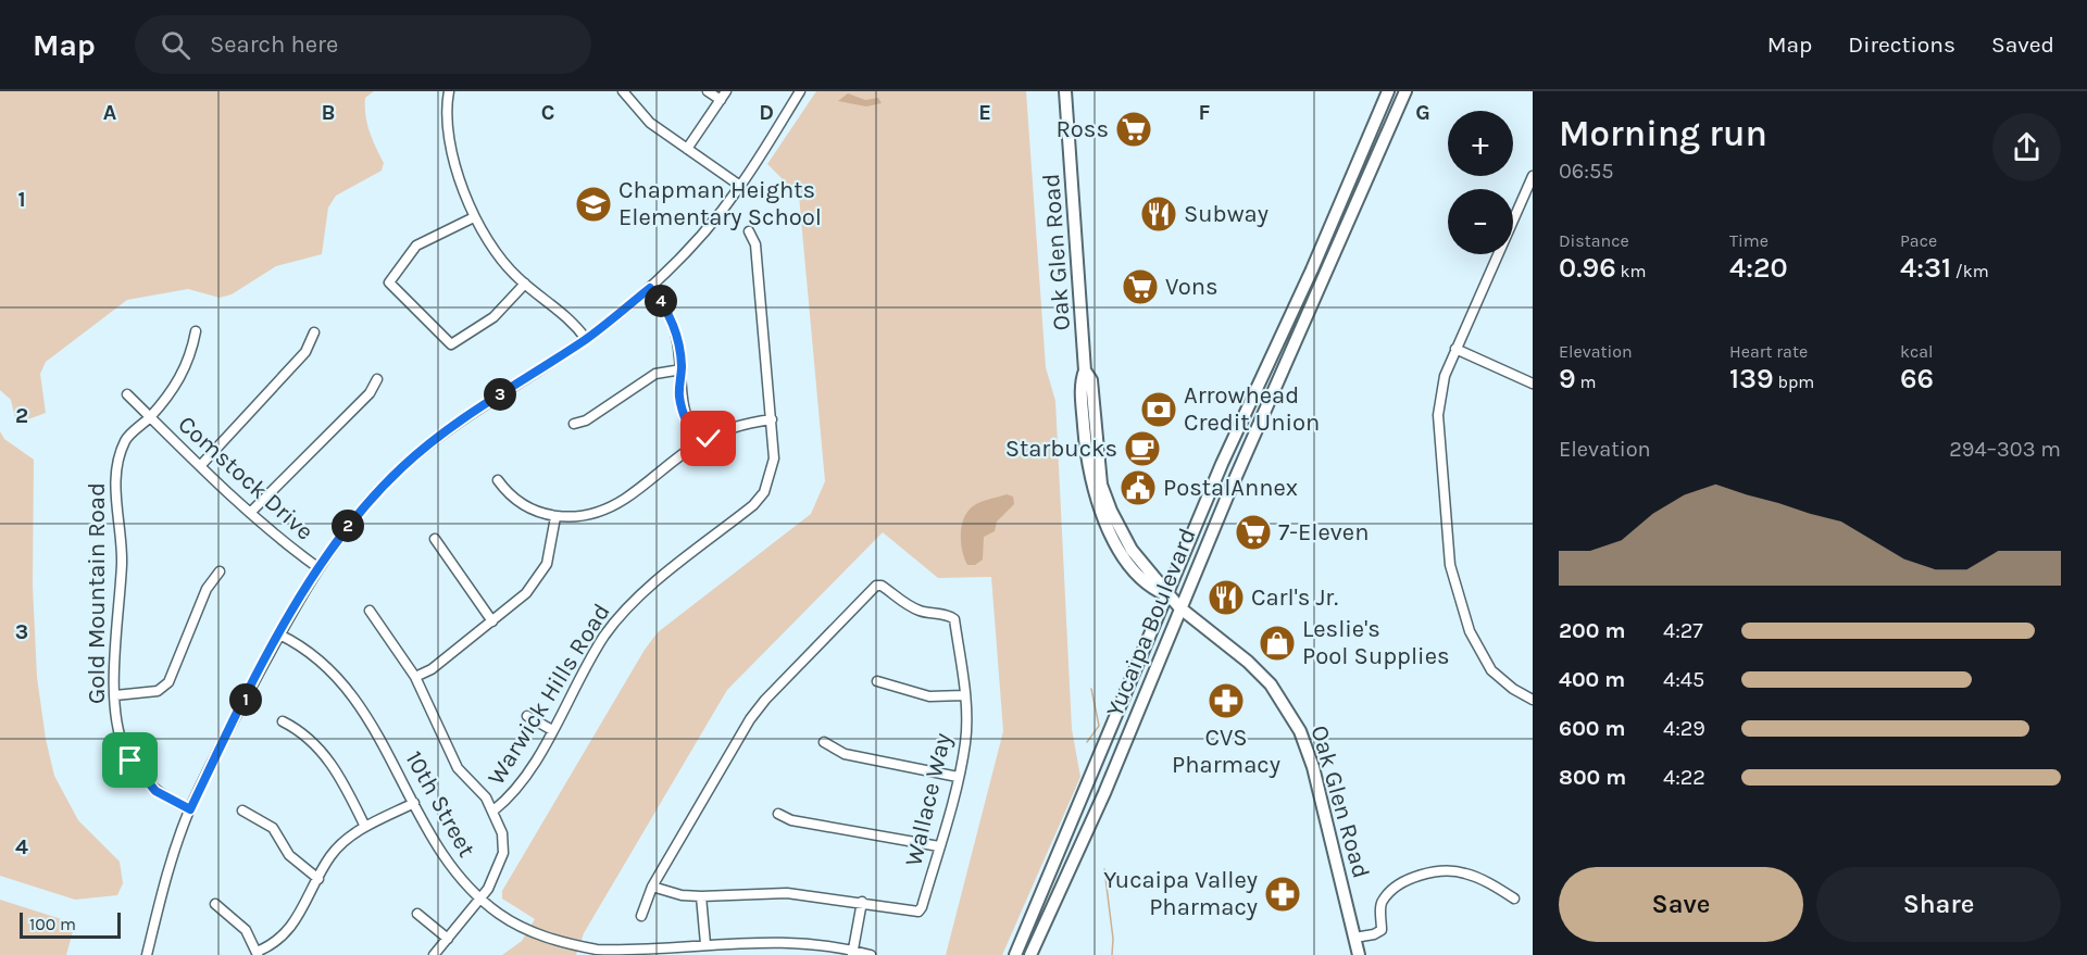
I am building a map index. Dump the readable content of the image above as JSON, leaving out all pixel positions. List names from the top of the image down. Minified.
{"streets":{"main road":["Oak Glen Road","Yucaipa Boulevard"],"street":["Comstock Drive","Gold Mountain Road","Warwick Hills Road","Wallace Way","10th Street"]},"crossings":[["Oak Glen Road","Yucaipa Boulevard"],["Comstock Drive","Gold Mountain Road"]],"places":{"supermarket":["Ross","Vons","7-Eleven"],"school or university":["Chapman Heights Elementary School"],"restaurant":["Subway","Carl's Jr."],"bank":["Arrowhead Credit Union"],"cafe":["Starbucks"],"public building":["PostalAnnex"],"shop":["Leslie's Pool Supplies"],"pharmacy":["CVS Pharmacy","Yucaipa Valley Pharmacy"]},"scale_bar":"100 m","page":{"header":"Map","search":"Search here","nav":["Map","Directions","Saved"],"heading":["Morning run","06:55"],"map_buttons":["+","−"],"stats":[["Distance","0.96 km"],["Time","4:20"],["Pace","4:31 /km"],["Elevation","9 m"],["Heart rate","139 bpm"],["kcal","66"]],"pins":["4","3","2","1"],"chart":["Elevation","294–303 m"],"list":[{"name":"200 m","note":"4:27"},{"name":"400 m","note":"4:45"},{"name":"600 m","note":"4:29"},{"name":"800 m","note":"4:22"}],"buttons":["Save","Share"],"scale":"100 m"},"grid":{"columns":["A","B","C","D","E","F","G"],"rows":["1","2","3","4"]}}
